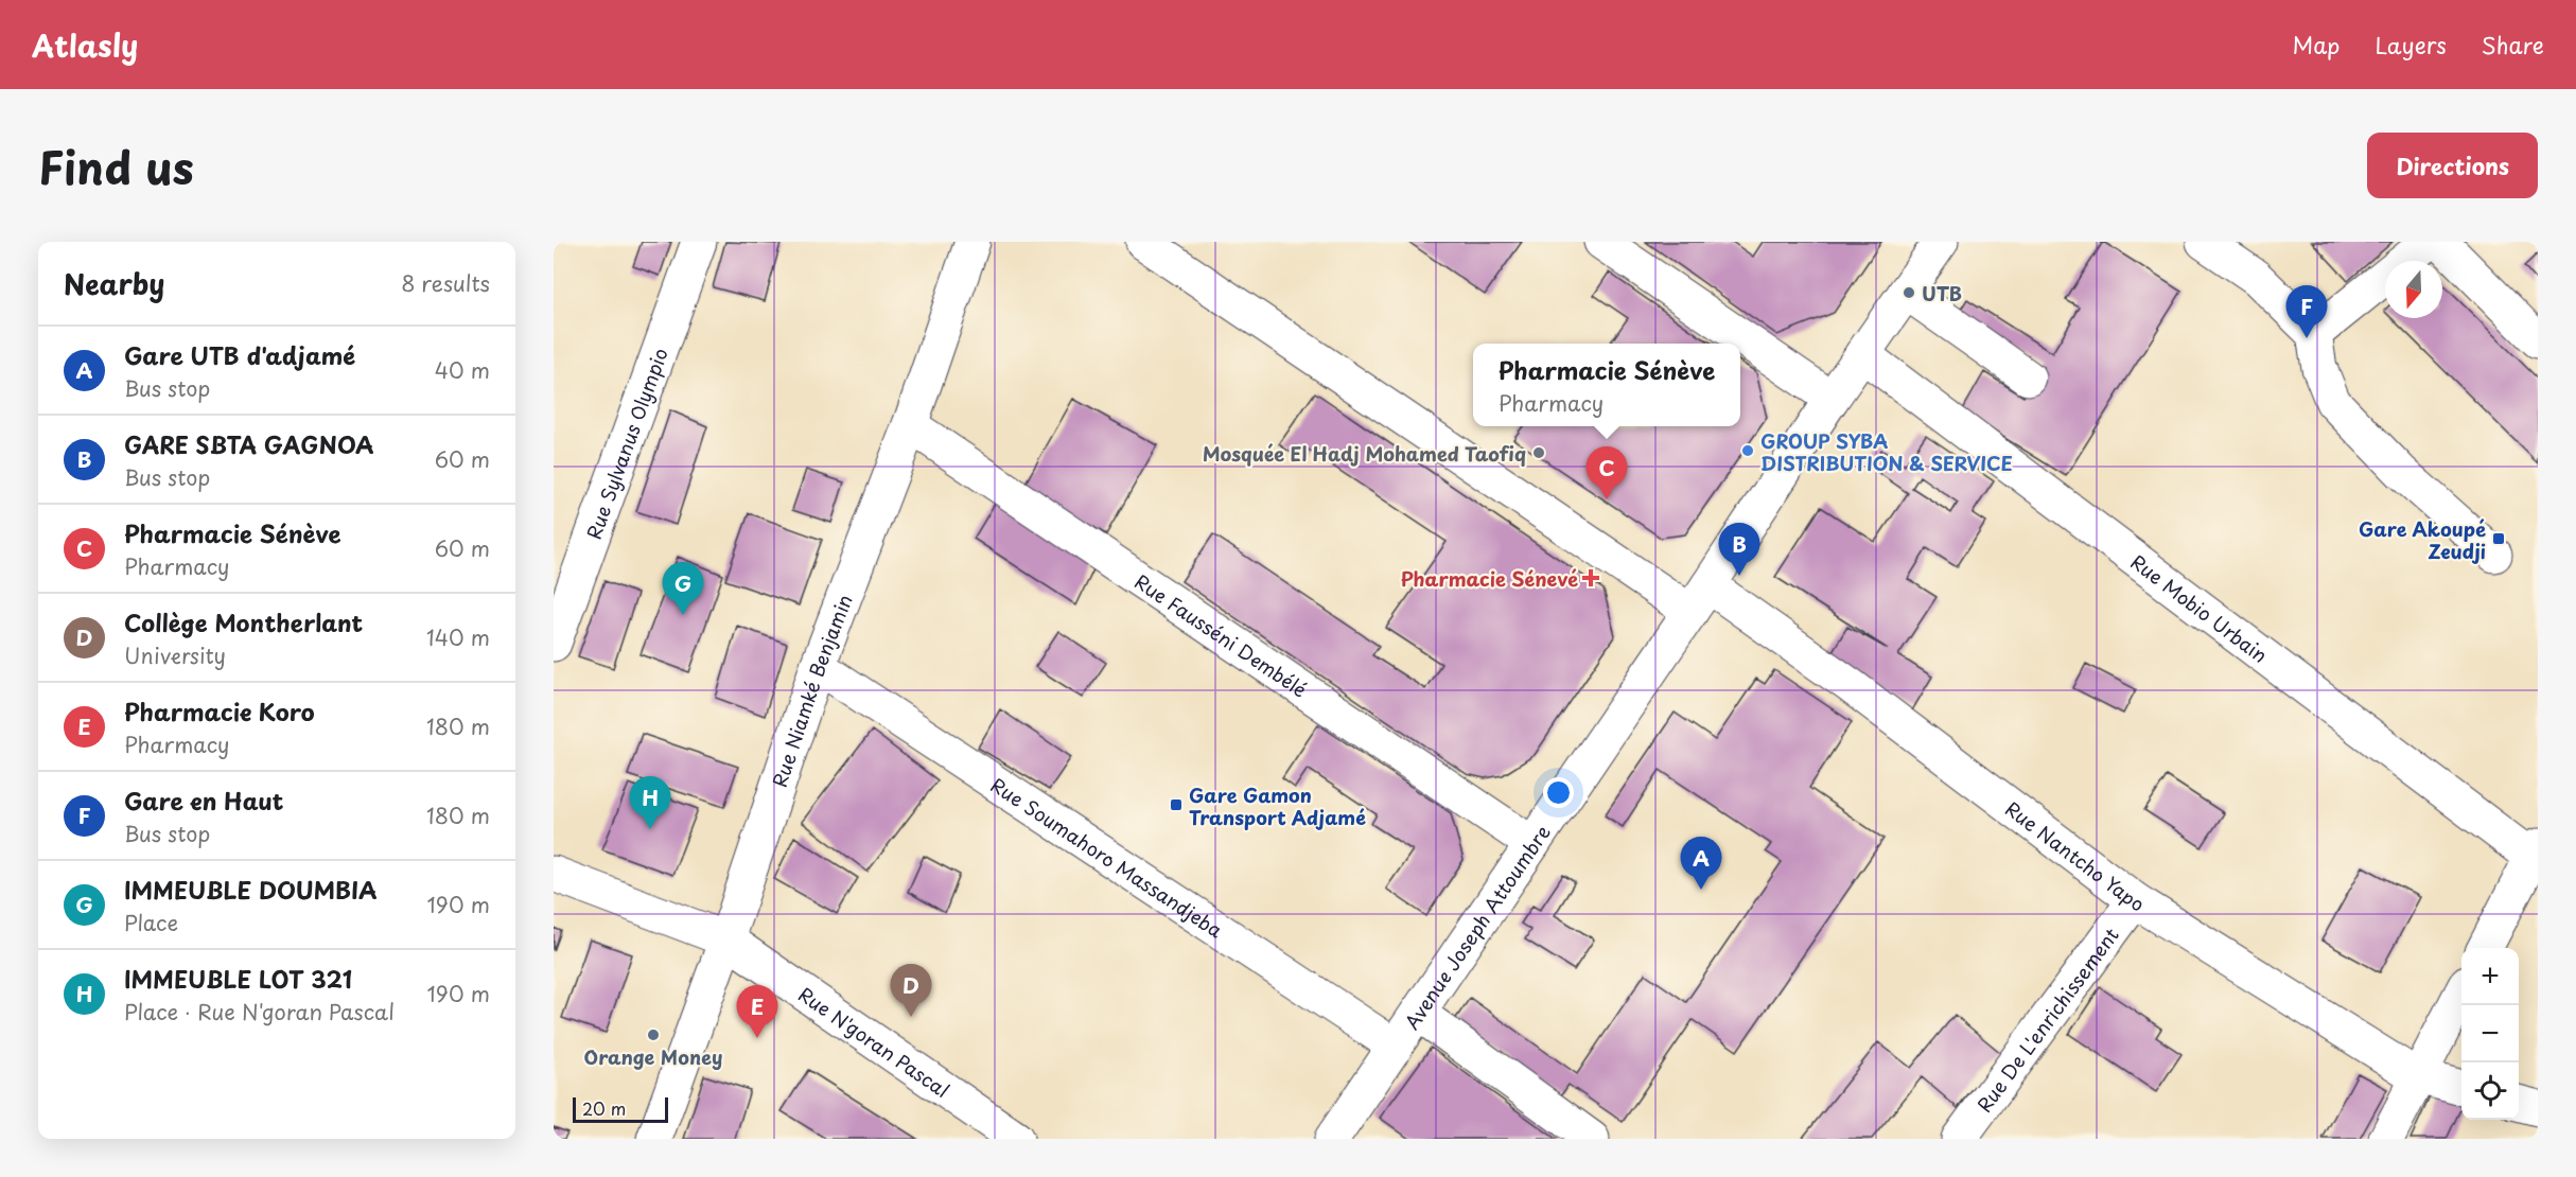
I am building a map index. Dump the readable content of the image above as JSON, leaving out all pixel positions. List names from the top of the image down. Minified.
{"streets":{"street":["Rue Sylvanus Olympio","Rue Mobio Urbain","Rue Fausséni Dembélé","Rue Niamké Benjamin","Rue Nantcho Yapo","Rue Soumahoro Massandjeba","Avenue Joseph Attoumbre","Rue De L'enrichissement","Rue N'goran Pascal"]},"crossings":[["Rue Mobio Urbain","Avenue Joseph Attoumbre"],["Rue Fausséni Dembélé","Rue Niamké Benjamin"],["Rue Fausséni Dembélé","Avenue Joseph Attoumbre"],["Rue Niamké Benjamin","Rue Soumahoro Massandjeba"],["Rue Niamké Benjamin","Rue N'goran Pascal"],["Rue Nantcho Yapo","Avenue Joseph Attoumbre"],["Rue Nantcho Yapo","Rue De L'enrichissement"],["Rue Soumahoro Massandjeba","Avenue Joseph Attoumbre"]],"places":{"other":["UTB","GROUP SYBA DISTRIBUTION & SERVICE","Mosquée El Hadj Mohamed Taofiq","Orange Money"],"transit":["Gare Akoupé Zeudji","Gare Gamon Transport Adjamé"],"health":["Pharmacie Sénevé"]},"scale_bar":"20 m","north":"bottom","page":{"header":"Atlasly","nav":["Map","Layers","Share"],"title":"Find us","buttons":"Directions","heading":["Nearby","8 results"],"pins":["F","C","B","G","H","A","D","E"],"list":[{"mark":"A","name":"Gare UTB d'adjamé","note":"Bus stop","value":"40 m"},{"mark":"B","name":"GARE SBTA GAGNOA","note":"Bus stop","value":"60 m"},{"mark":"C","name":"Pharmacie Sénève","note":"Pharmacy","value":"60 m"},{"mark":"D","name":"Collège Montherlant","note":"University","value":"140 m"},{"mark":"E","name":"Pharmacie Koro","note":"Pharmacy","value":"180 m"},{"mark":"F","name":"Gare en Haut","note":"Bus stop","value":"180 m"},{"mark":"G","name":"IMMEUBLE DOUMBIA","note":"Place","value":"190 m"},{"mark":"H","name":"IMMEUBLE LOT 321","note":"Place · Rue N'goran Pascal","value":"190 m"}],"popup":["Pharmacie Sénève","Pharmacy"],"map_buttons":["+","−"],"scale":"20 m"}}
